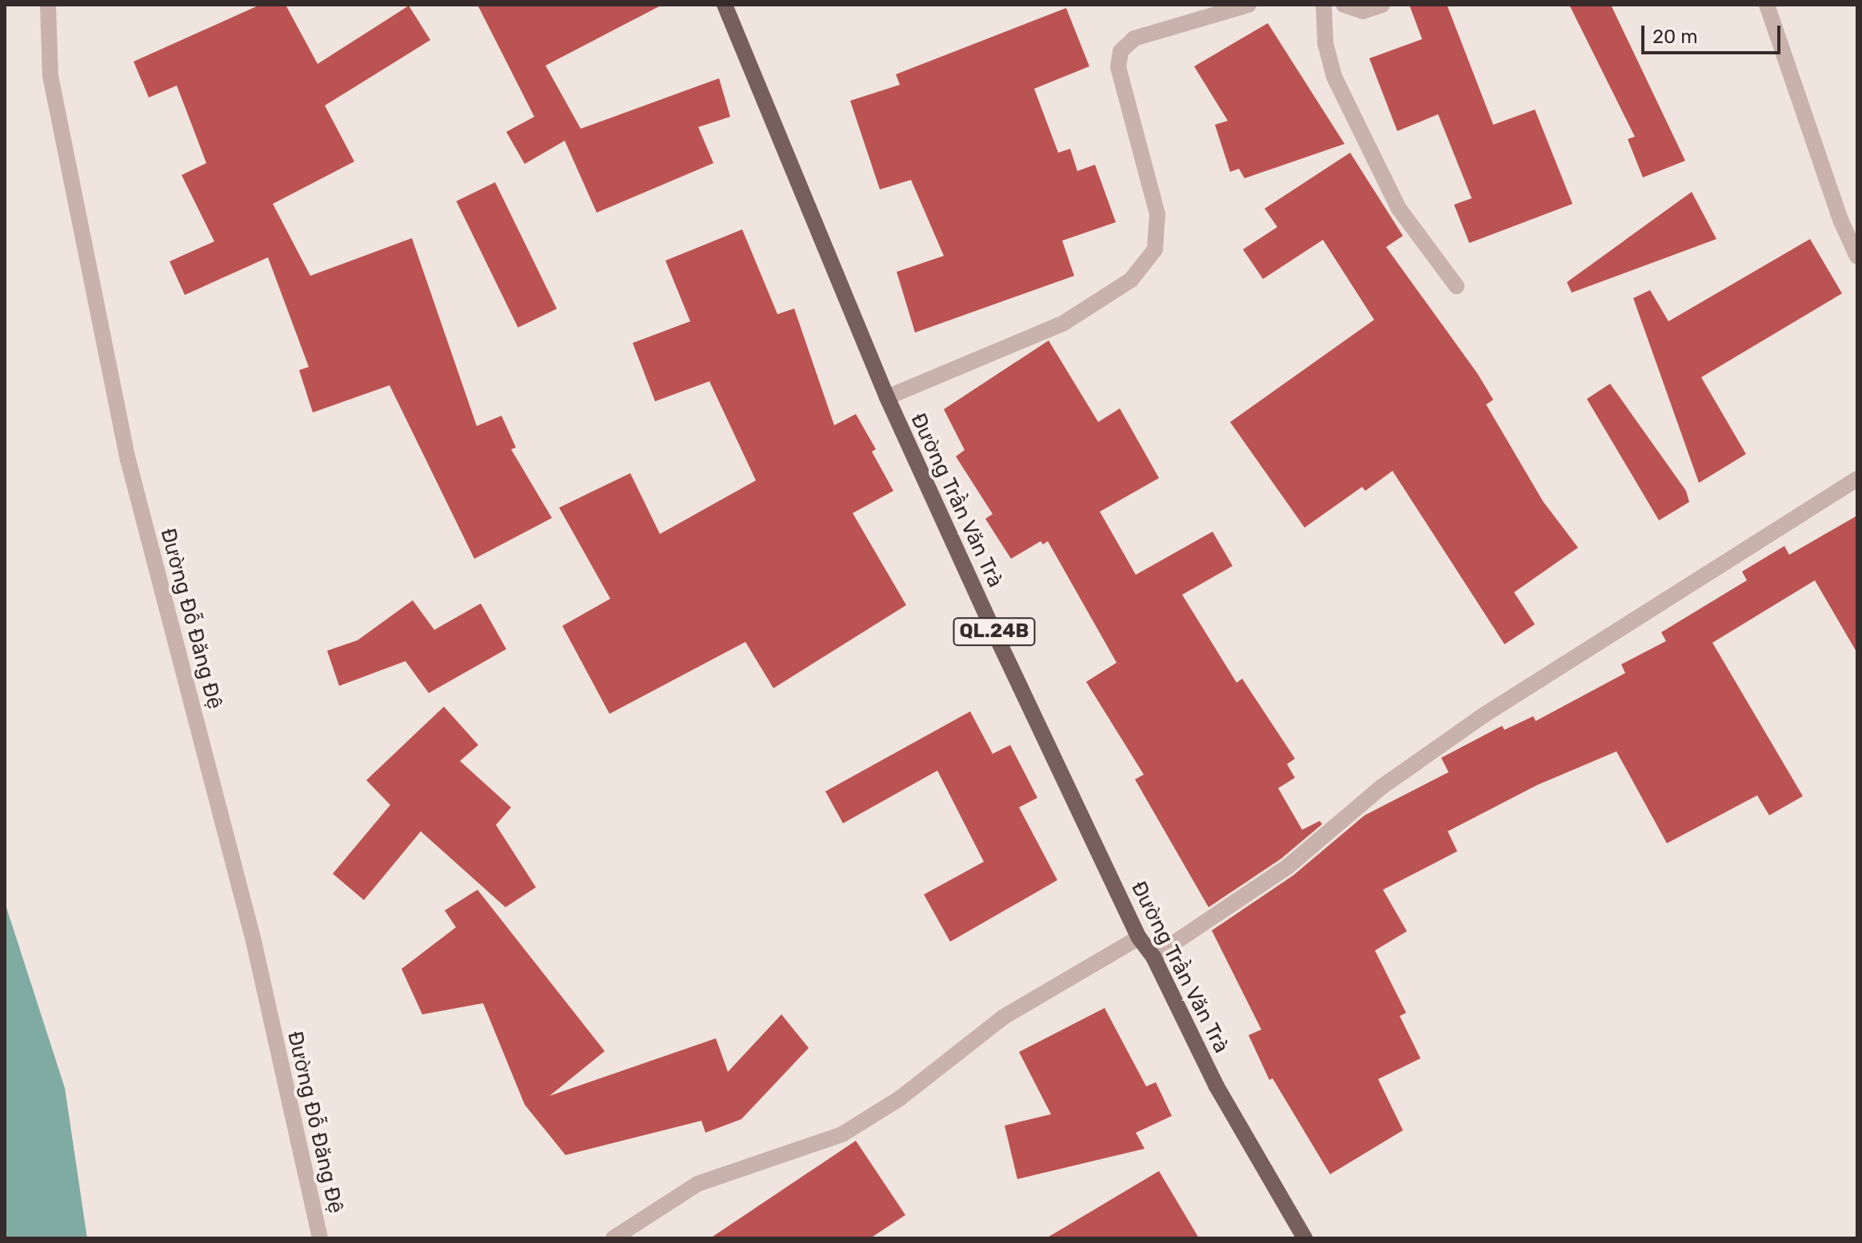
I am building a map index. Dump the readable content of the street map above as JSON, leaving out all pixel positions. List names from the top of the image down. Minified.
{"streets":{"main road":["Đường Trần Văn Trà","QL.24B"],"street":["Đường Đỗ Đăng Đệ"]},"scale_bar":"20 m"}
